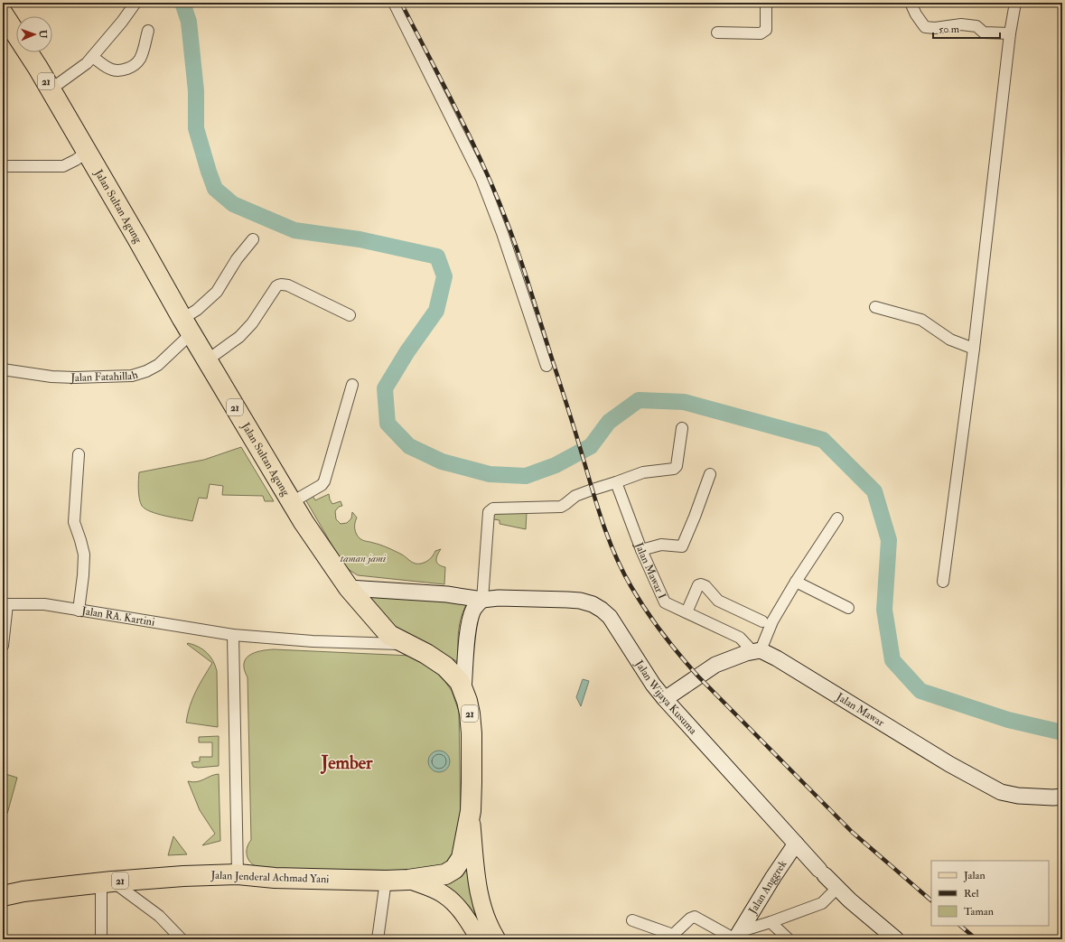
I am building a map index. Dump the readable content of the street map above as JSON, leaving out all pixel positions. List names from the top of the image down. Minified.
{"streets":{"highway":["21","Jalan Sultan Agung","Jalan Jenderal Achmad Yani"],"street":["Jalan Fatahillah","Jalan Mawar I","Jalan RA. Kartini","Jalan Wijaya Kusuma","Jalan Mawar","Jalan Anggrek"]},"crossings":[["21","Jalan Sultan Agung"],["21","Jalan Jenderal Achmad Yani"],["Jalan Sultan Agung","Jalan Fatahillah"],["Jalan Sultan Agung","Jalan RA. Kartini"],["Jalan Sultan Agung","Jalan Wijaya Kusuma"],["Jalan Mawar I","Jalan Mawar"],["Jalan Wijaya Kusuma","Jalan Anggrek"]],"districts":["Jember"],"parks":["taman jami"],"legend":["Jalan","Rel","Taman"],"scale_bar":"50 m","north":"right"}
